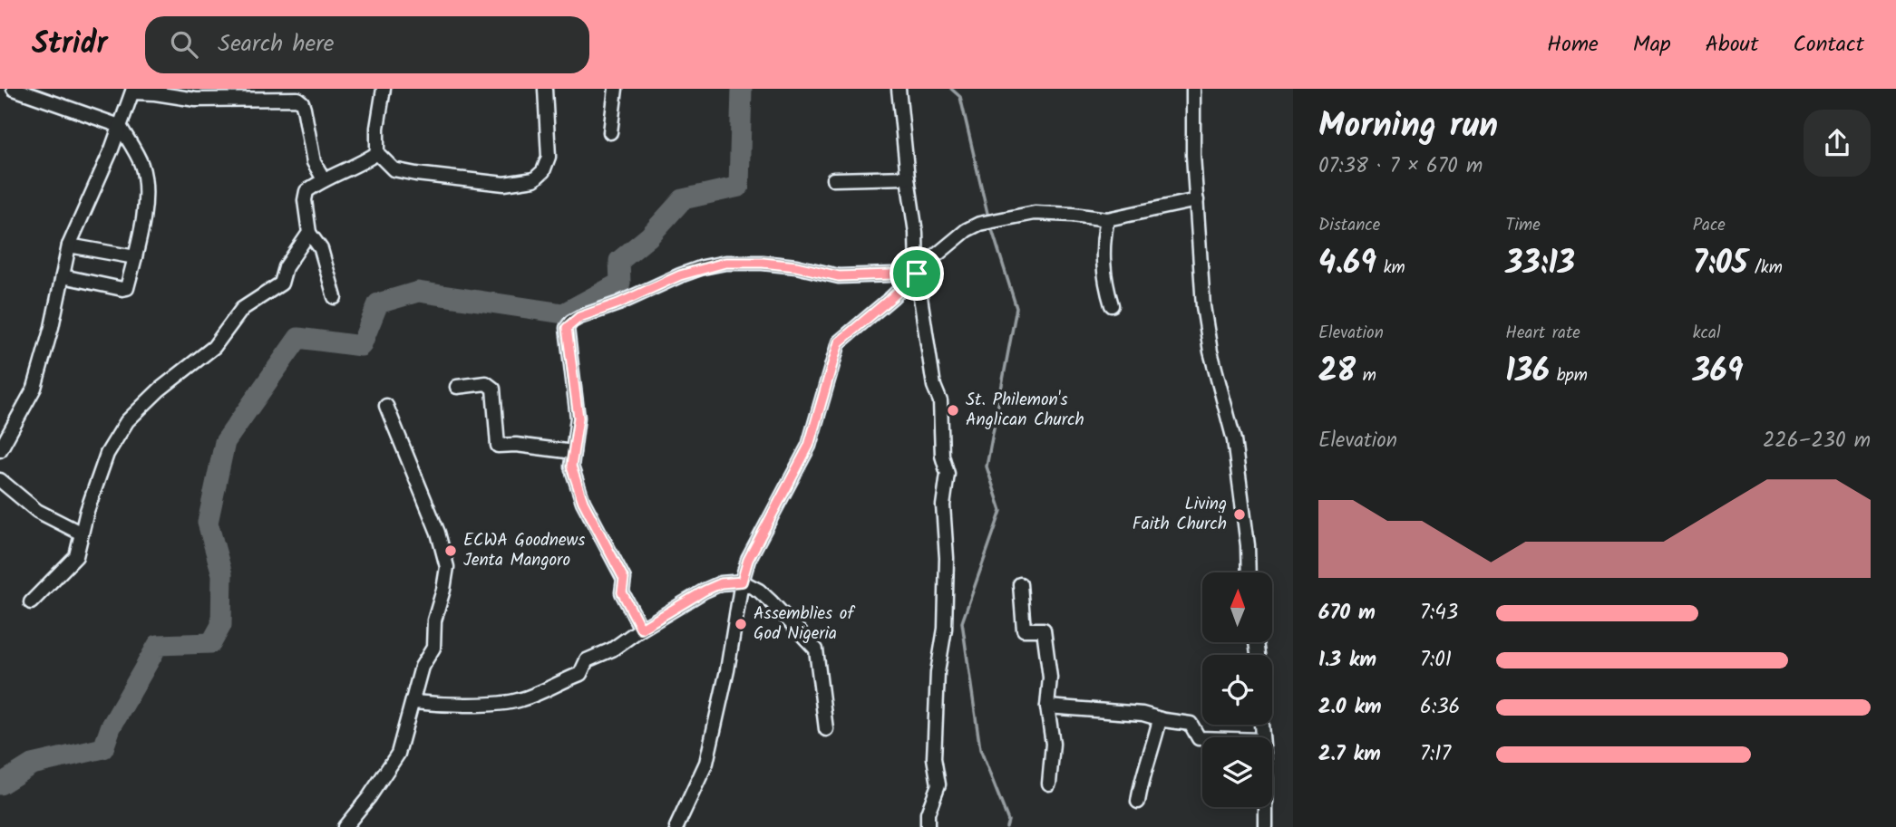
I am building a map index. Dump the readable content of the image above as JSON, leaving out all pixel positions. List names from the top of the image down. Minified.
{"places":["St. Philemon's Anglican Church","Living Faith Church","ECWA Goodnews Jenta Mangoro","Assemblies of God Nigeria"],"north":"top","page":{"header":"Stridr","search":"Search here","nav":["Home","Map","About","Contact"],"heading":["Morning run","07:38 · 7 × 670 m"],"stats":[["Distance","4.69 km"],["Time","33:13"],["Pace","7:05 /km"],["Elevation","28 m"],["Heart rate","136 bpm"],["kcal","369"]],"chart":["Elevation","226–230 m"],"list":[{"name":"670 m","note":"7:43"},{"name":"1.3 km","note":"7:01"},{"name":"2.0 km","note":"6:36"},{"name":"2.7 km","note":"7:17"}]}}
